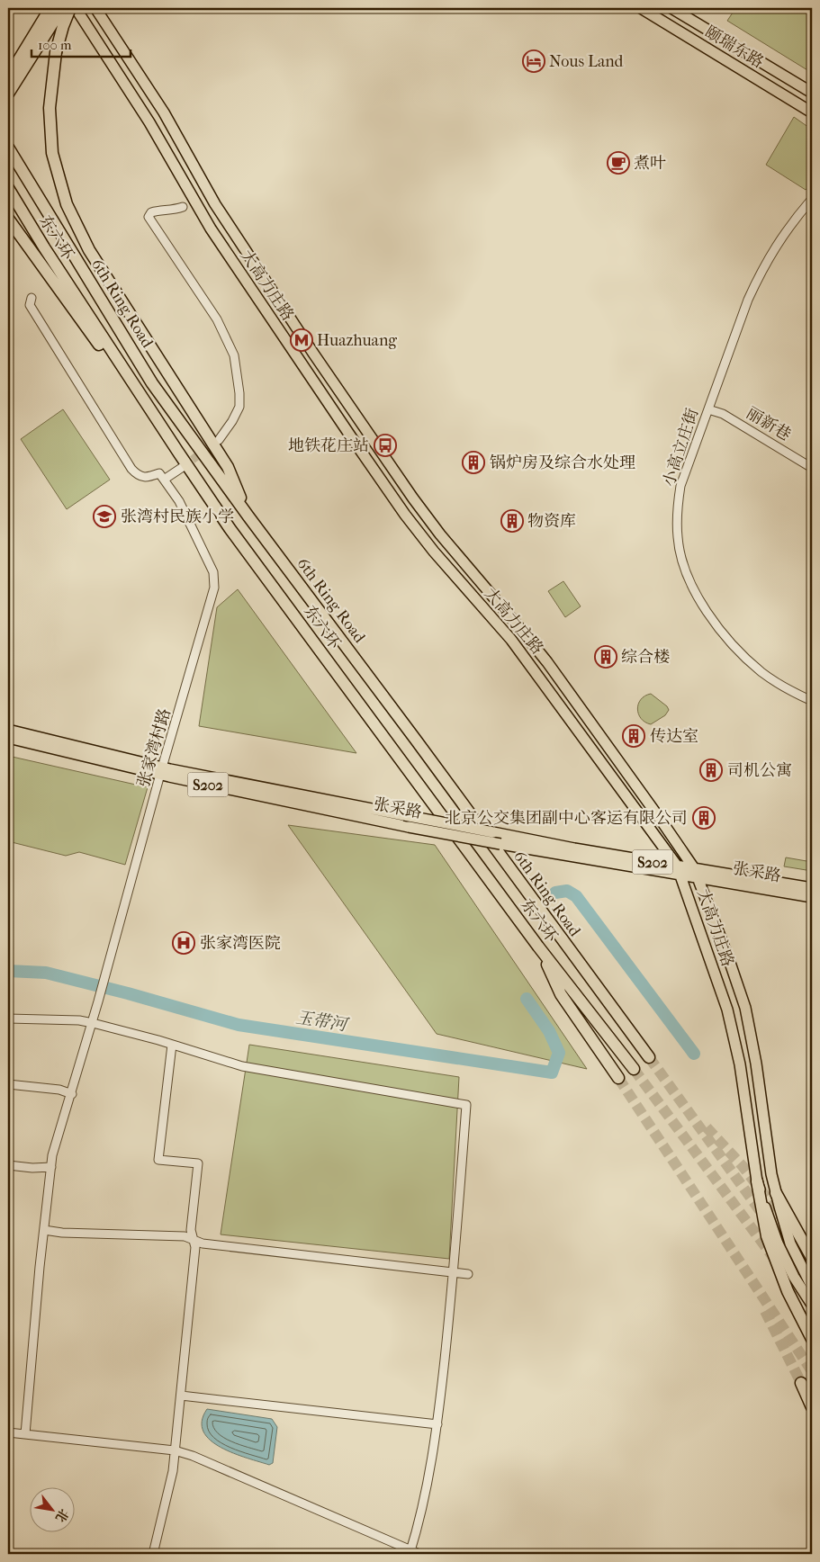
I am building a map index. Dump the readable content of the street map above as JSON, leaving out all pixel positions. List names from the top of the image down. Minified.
{"streets":{"highway":["东六环","6th Ring Road"],"main road":["颐瑞东路","大高力庄路","S202","张采路"],"street":["丽新巷","小高立庄街","张家湾村路"]},"crossings":[["大高力庄路","张采路"],["丽新巷","小高立庄街"],["张家湾村路","张采路"]],"water":["玉带河"],"places":{"hotel":["Nous Land"],"cafe":["煮叶"],"metro station":["Huazhuang"],"bus stop":["地铁花庄站"],"building":["锅炉房及综合水处理","物资库","综合楼","传达室","司机公寓","北京公交集团副中心客运有限公司"],"school or university":["张湾村民族小学"],"hospital":["张家湾医院"]},"scale_bar":"100 m","north":"bottom right"}
